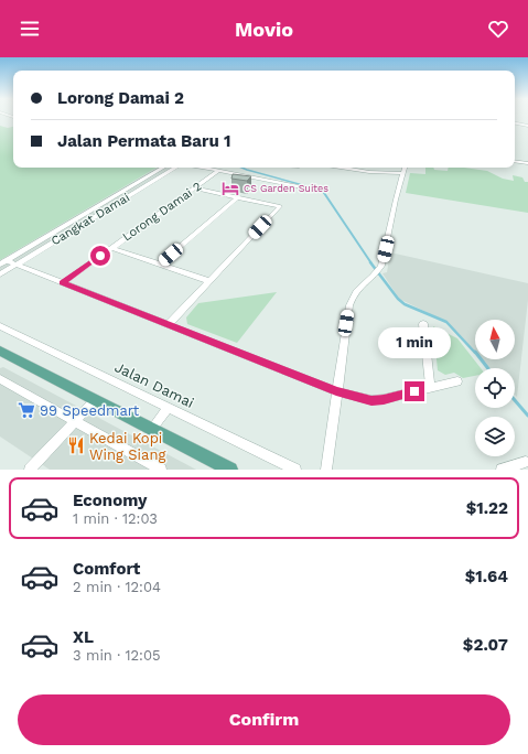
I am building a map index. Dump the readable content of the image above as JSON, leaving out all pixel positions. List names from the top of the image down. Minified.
{"streets":{"street":["Lorong Damai 2","Cangkat Damai","Jalan Damai"]},"places":{"hotel":["CS Garden Suites"],"supermarket":["99 Speedmart"],"restaurant":["Kedai Kopi Wing Siang"]},"north":"top","page":{"header":"Movio","banner":["Lorong Damai 2","Jalan Permata Baru 1"],"bubble":"1 min","list":[{"name":"Economy","note":"1 min · 12:03","value":"$1.22"},{"name":"Comfort","note":"2 min · 12:04","value":"$1.64"},{"name":"XL","note":"3 min · 12:05","value":"$2.07"}],"buttons":"Confirm"}}
